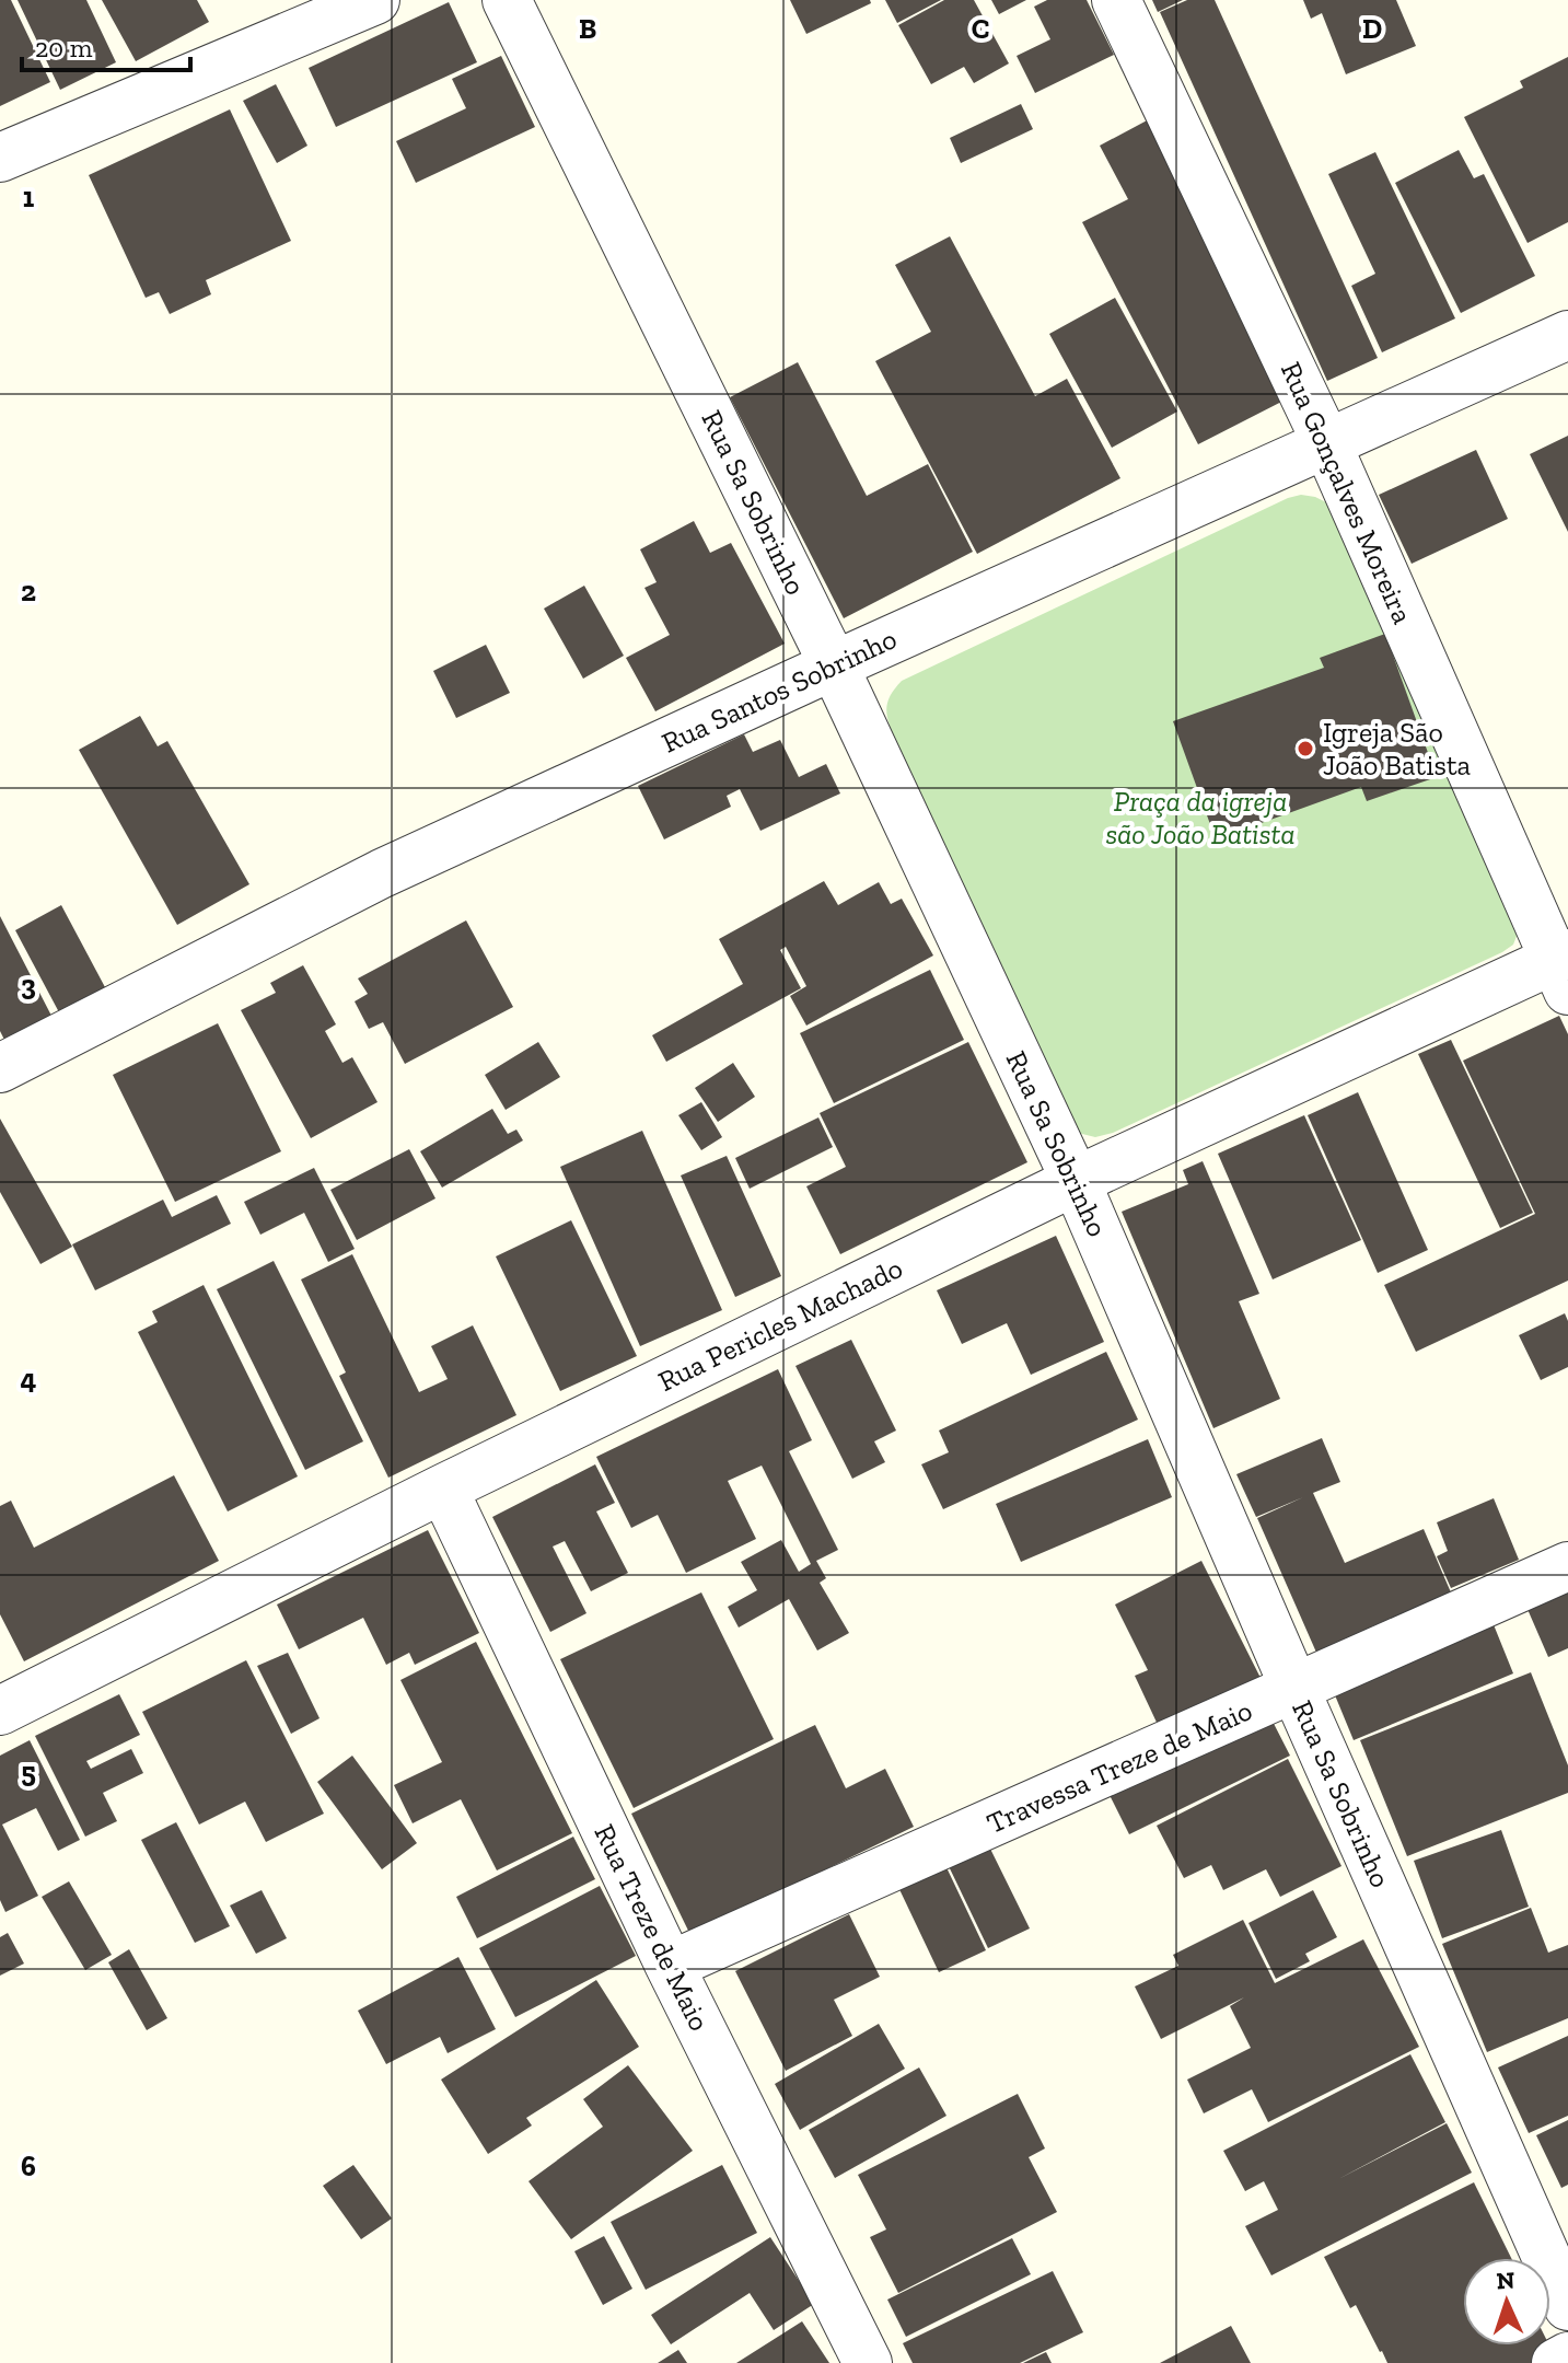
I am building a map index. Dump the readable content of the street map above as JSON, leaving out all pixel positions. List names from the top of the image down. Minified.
{"streets":{"street":["Rua Gonçalves Moreira","Rua Sa Sobrinho","Rua Santos Sobrinho","Rua Pericles Machado","Travessa Treze de Maio","Rua Treze de Maio"]},"crossings":[["Rua Gonçalves Moreira","Rua Santos Sobrinho"],["Rua Gonçalves Moreira","Rua Pericles Machado"],["Rua Sa Sobrinho","Rua Santos Sobrinho"],["Rua Sa Sobrinho","Rua Pericles Machado"],["Rua Sa Sobrinho","Travessa Treze de Maio"],["Rua Pericles Machado","Rua Treze de Maio"],["Travessa Treze de Maio","Rua Treze de Maio"]],"parks":["Praça da igreja são João Batista"],"places":["Igreja São João Batista"],"scale_bar":"20 m","north":"top","grid":{"columns":["B","C","D"],"rows":["1","2","3","4","5","6"]}}
